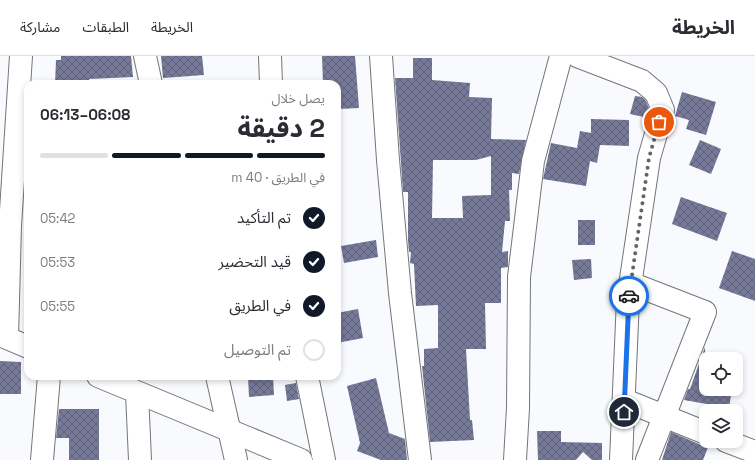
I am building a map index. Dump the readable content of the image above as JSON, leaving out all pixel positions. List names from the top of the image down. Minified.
{"page":{"header":"الخريطة","nav":["الخريطة","الطبقات","مشاركة"],"heading":["2 دقيقة","يصل خلال","06:08–06:13"],"bar":"في الطريق · 40 m","list":[["تم التأكيد","05:42"],["قيد التحضير","05:53"],["في الطريق","05:55"],"تم التوصيل"]}}
